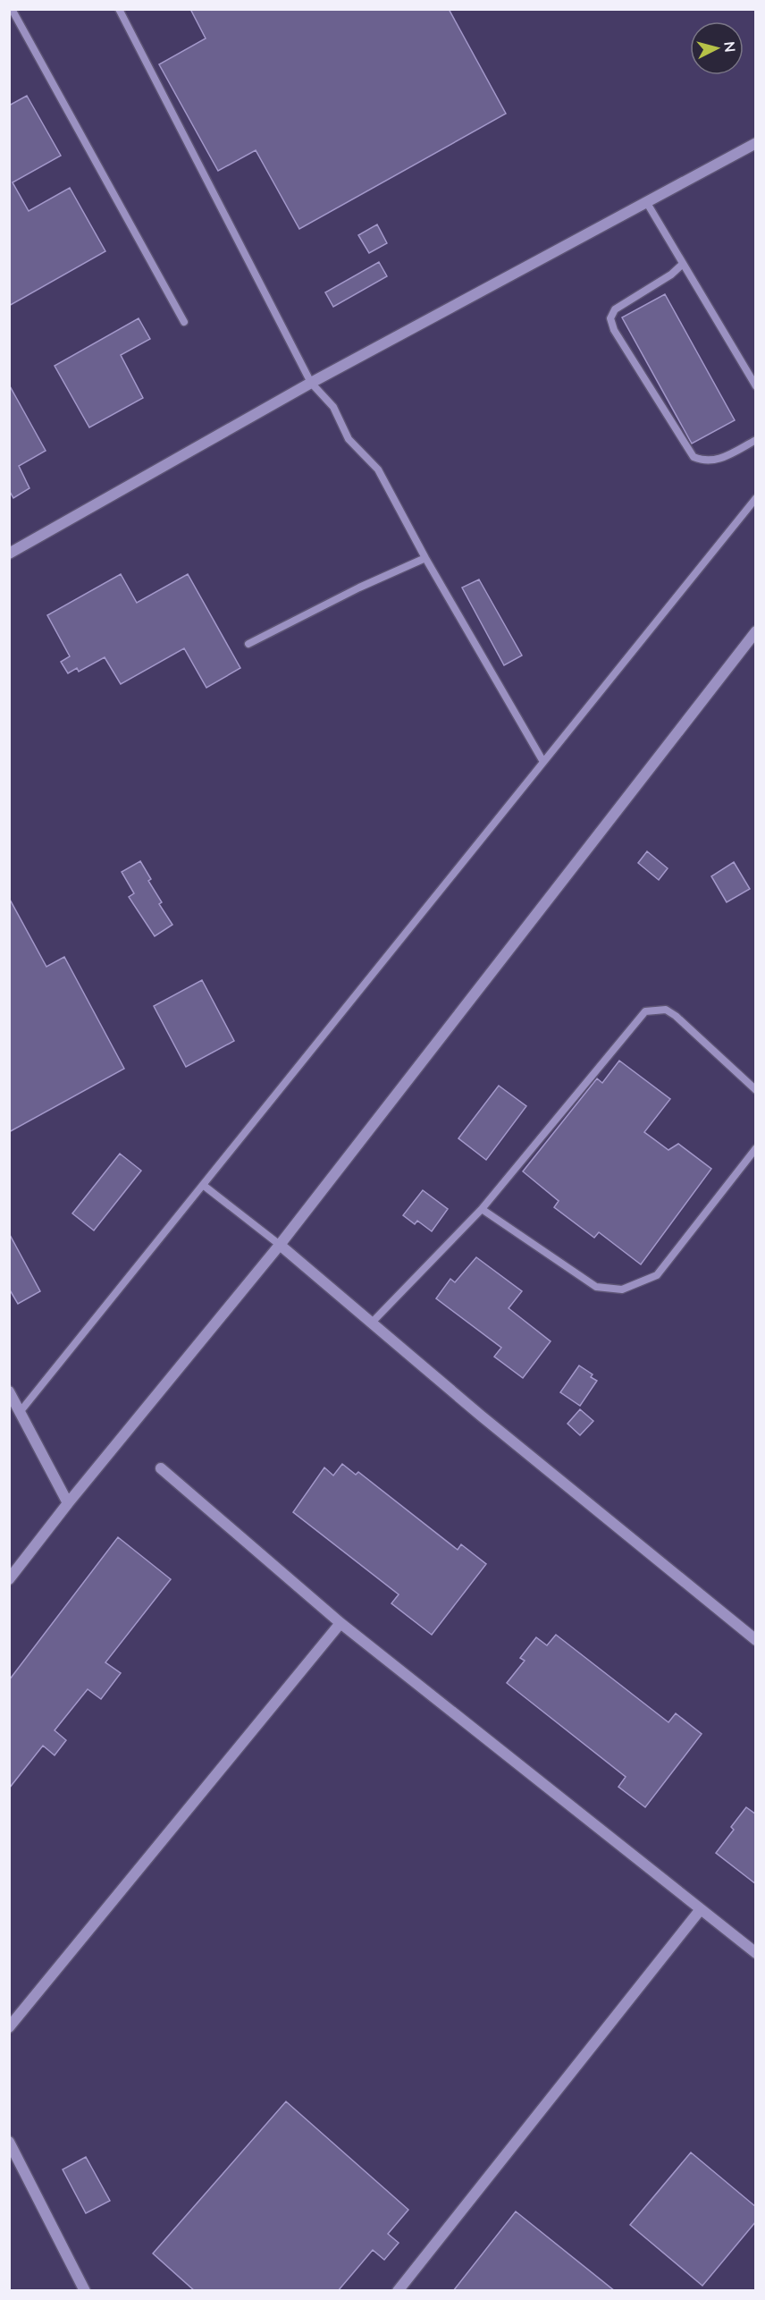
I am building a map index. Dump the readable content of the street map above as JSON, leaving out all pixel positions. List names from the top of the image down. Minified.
{"north":"right"}
